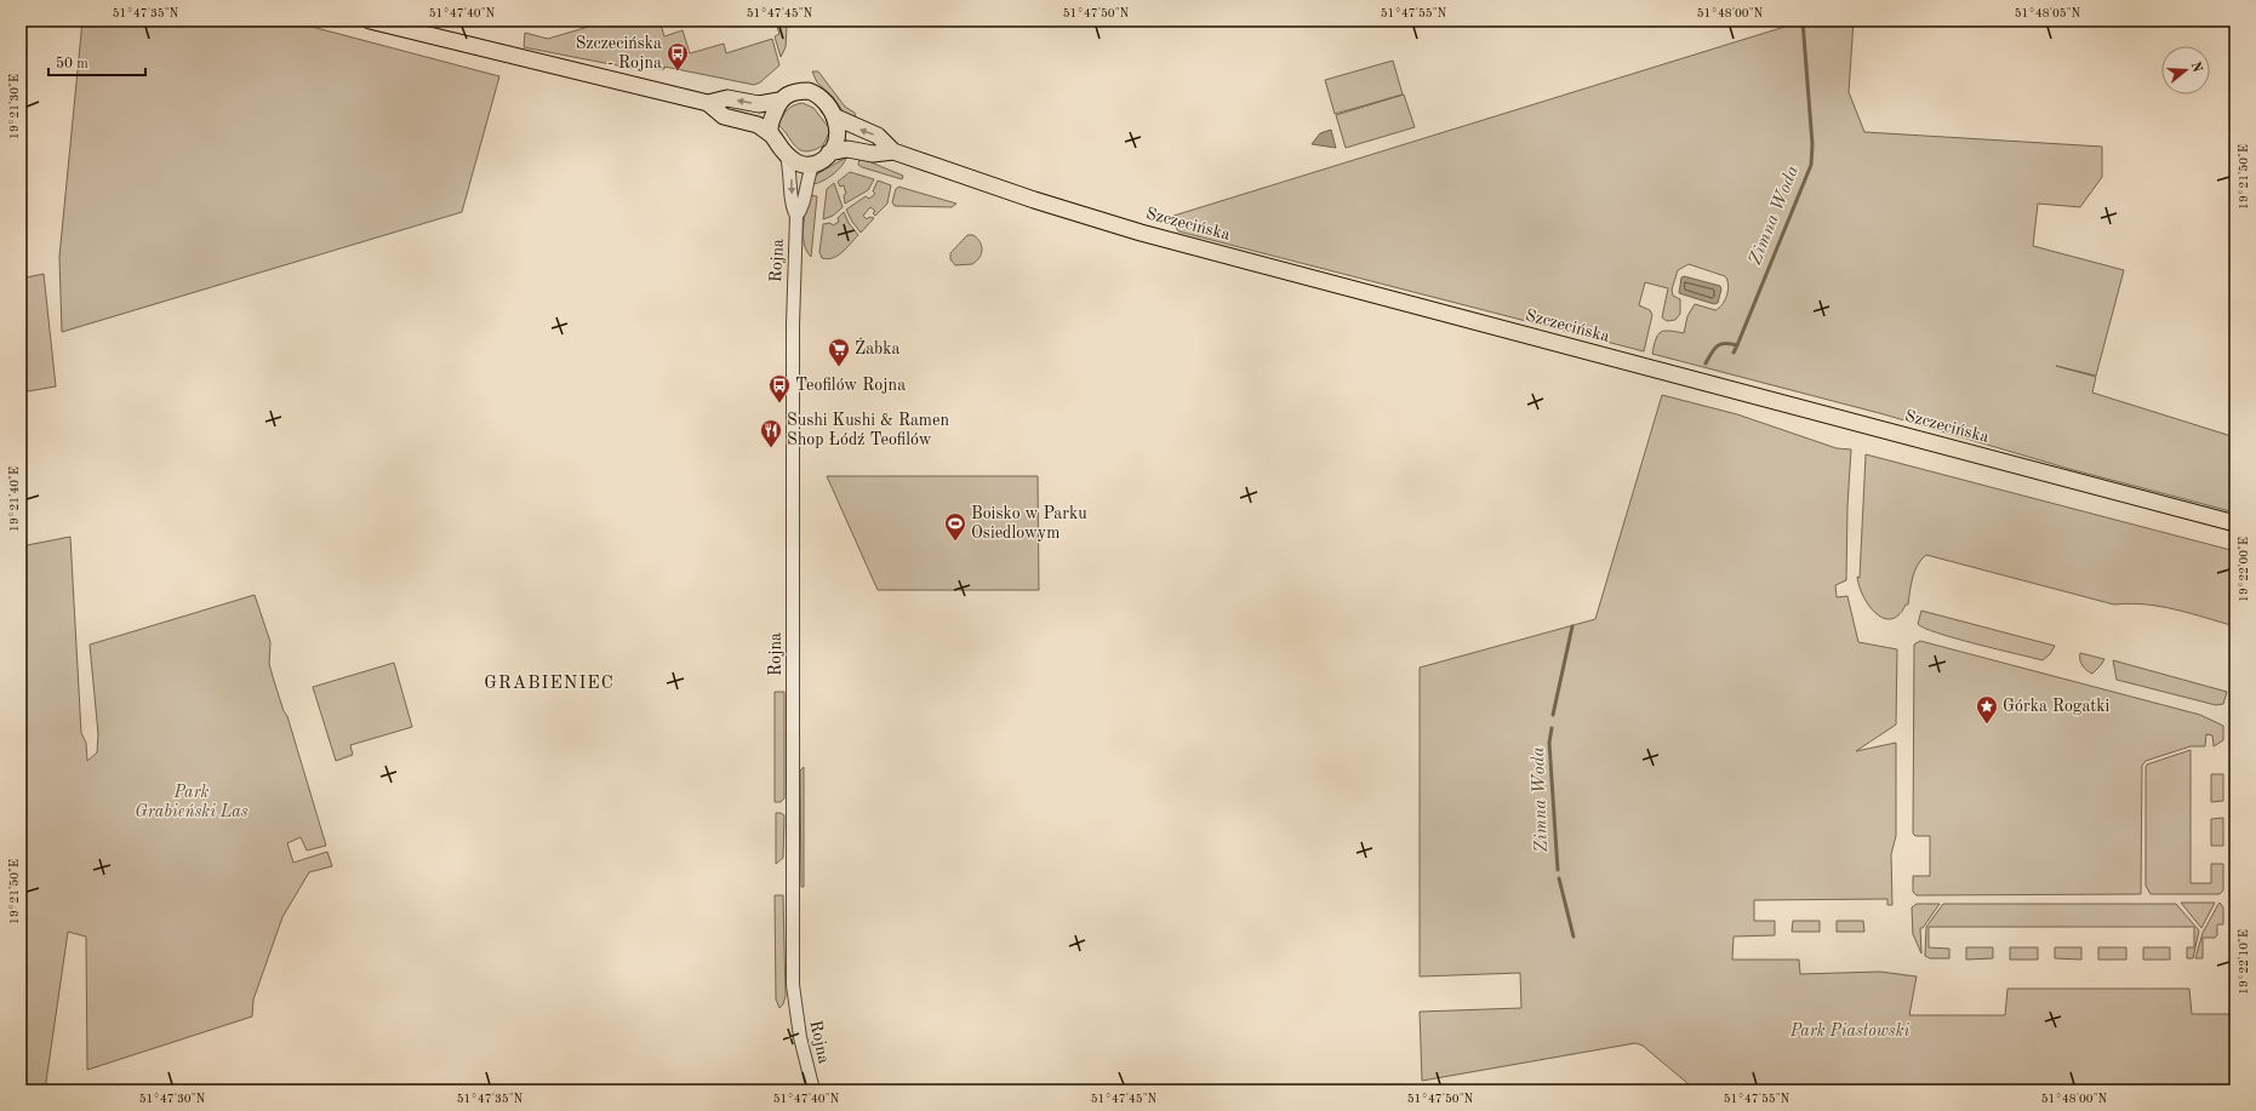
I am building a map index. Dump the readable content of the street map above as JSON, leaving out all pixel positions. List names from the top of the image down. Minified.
{"streets":{"main road":["Szczecińska"],"street":["Rojna"]},"crossings":[["Szczecińska","Rojna"]],"districts":["GRABIENIEC"],"water":["Zimna Woda"],"parks":["Park Grabieński Las","Park Piastowski"],"places":{"bus stop":["Szczecińska - Rojna","Teofilów Rojna"],"supermarket":["Żabka"],"restaurant":["Sushi Kushi & Ramen Shop Łódź Teofilów"],"sports":["Boisko w Parku Osiedlowym"],"place":["Górka Rogatki"]},"scale_bar":"50 m","north":"right","coordinates":["51°47'35\"N","51°47'40\"N","51°47'45\"N","51°47'50\"N","51°47'55\"N","51°48'00\"N","51°48'05\"N","19°21'30\"E","19°21'50\"E","19°21'40\"E","19°22'00\"E","19°22'10\"E","51°47'30\"N"]}
